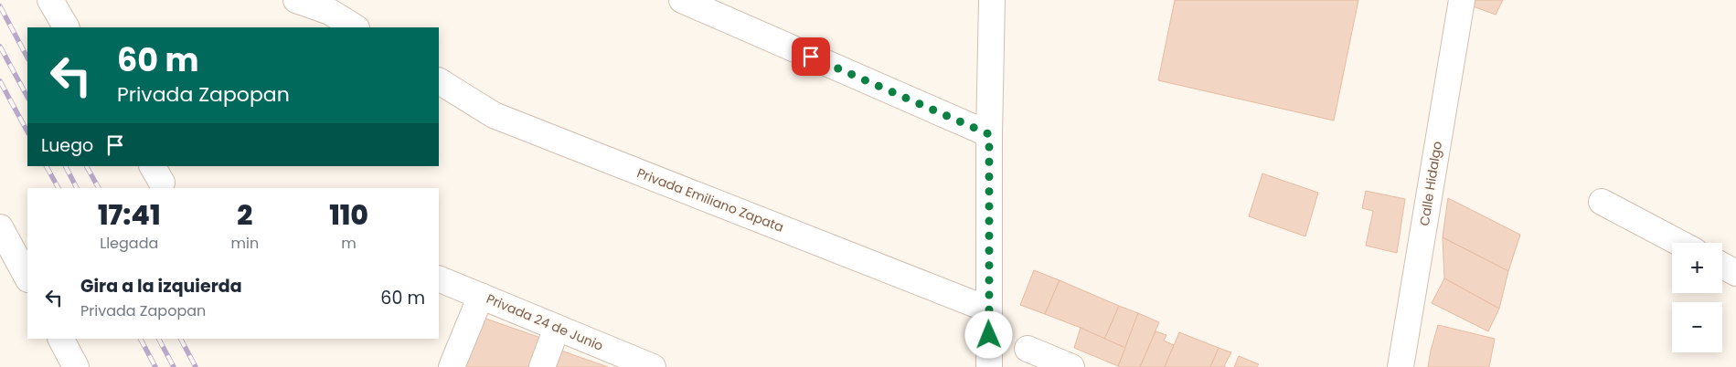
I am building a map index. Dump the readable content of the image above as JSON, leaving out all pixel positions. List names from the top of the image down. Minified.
{"streets":{"street":["Calle Hidalgo","Privada Emiliano Zapata","Privada 24 de Junio"]},"page":{"turn":["60 m","Privada Zapopan"],"then":"Luego","eta":["17:41","Llegada","2","min","110","m"],"map_buttons":["+","−"],"list":[{"name":"Gira a la izquierda","note":"Privada Zapopan","value":"60 m"}]}}
